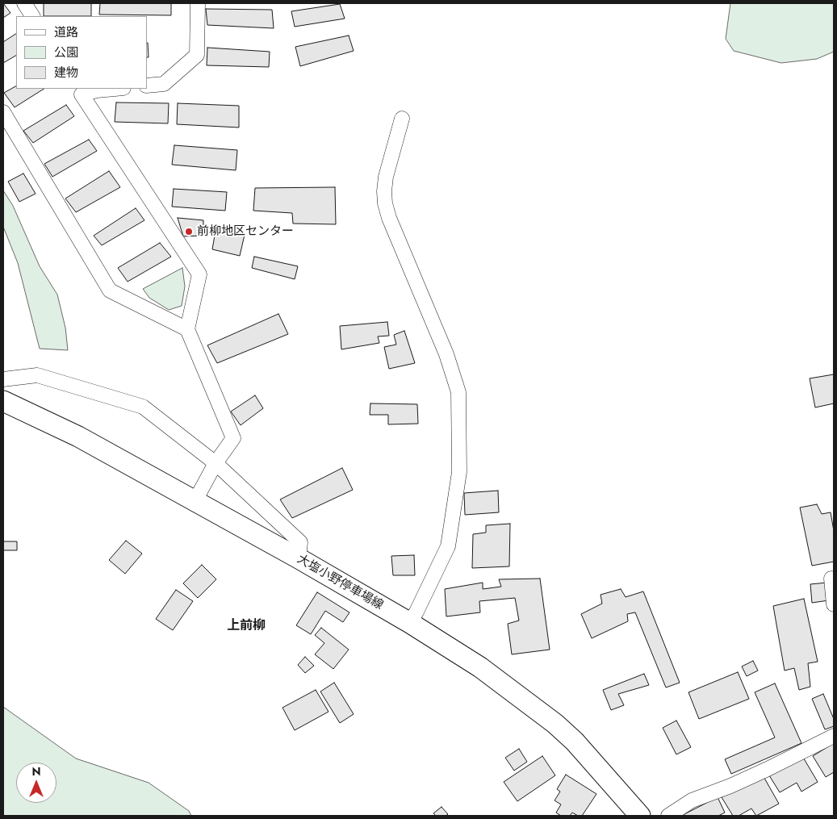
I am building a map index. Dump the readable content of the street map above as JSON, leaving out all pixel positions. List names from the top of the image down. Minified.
{"streets":{"main road":["大塩小野停車場線"]},"districts":["上前柳"],"places":["前柳地区センター"],"legend":["道路","公園","建物"],"north":"top"}
